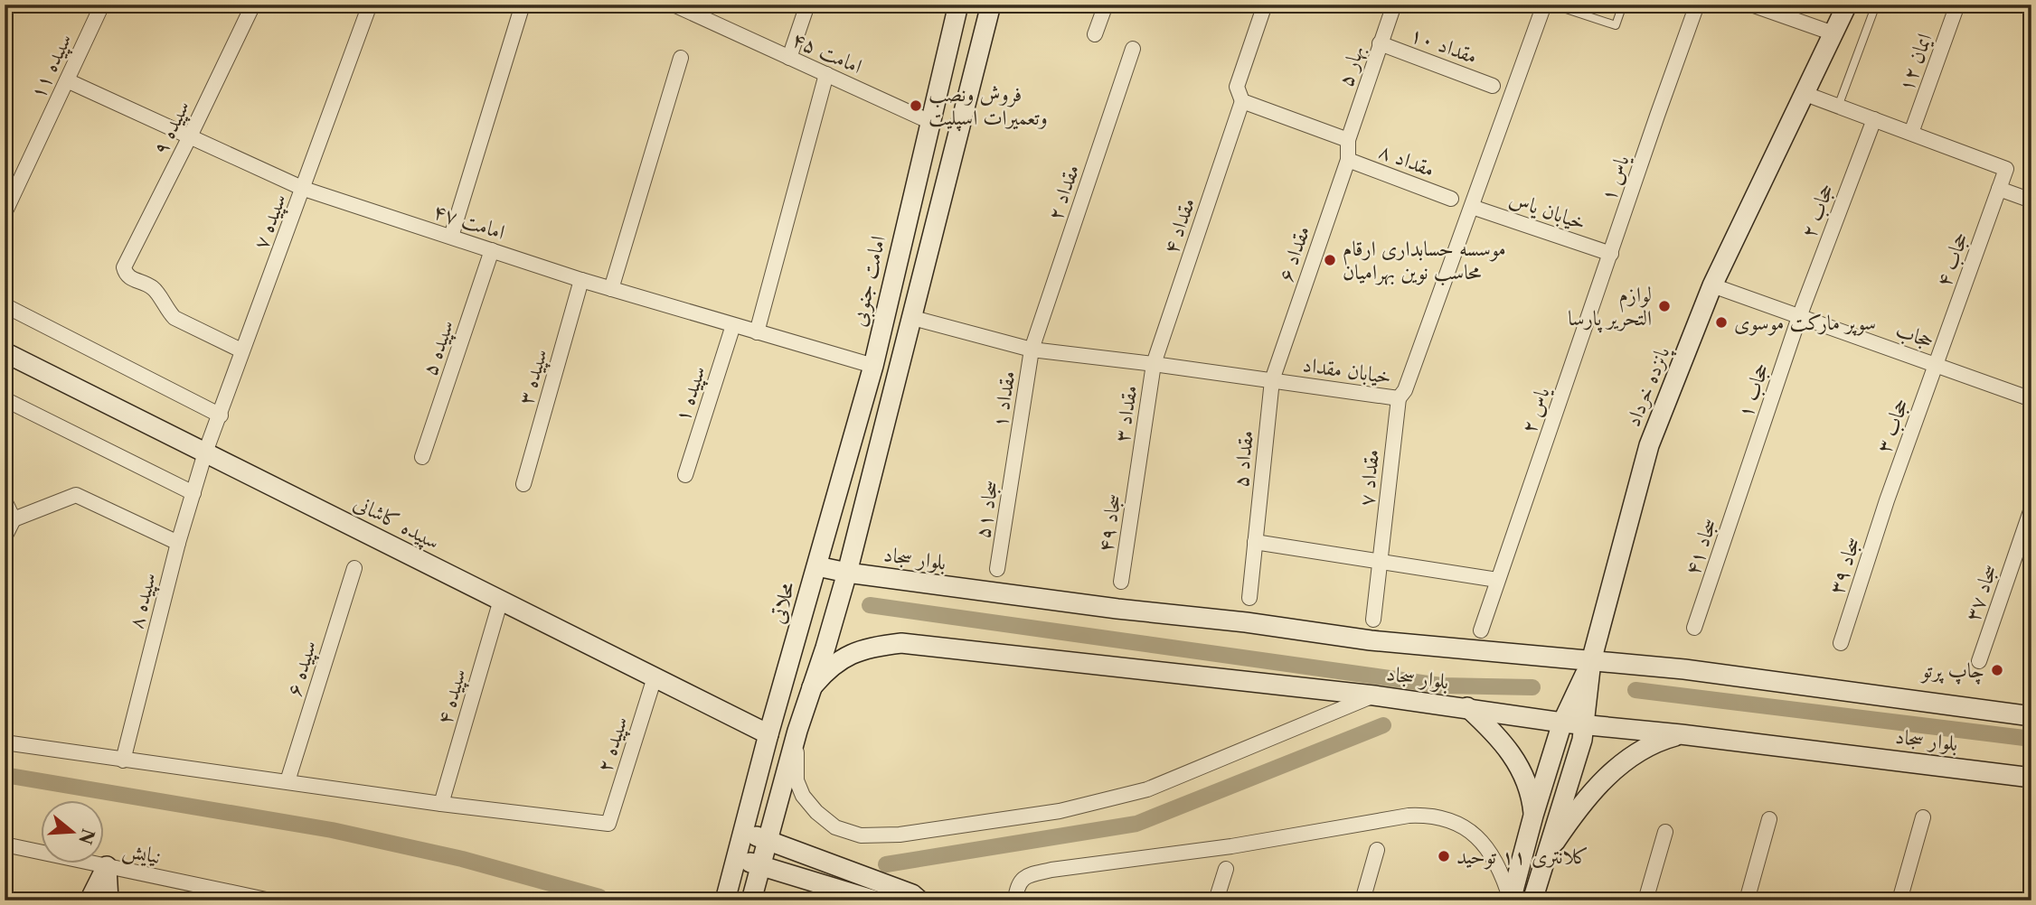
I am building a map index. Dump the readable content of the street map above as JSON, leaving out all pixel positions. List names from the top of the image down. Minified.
{"streets":{"main road":["امامت جنوبی","پانزده خرداد","سپیده کاشانی","بلوار سجاد","محلاتی"],"street":["مقداد ۱۰","امامت ۴۵","ایمان ۱۲","سپیده ۱۱","بهار ۵","سپیده ۹","مقداد ۸","یاس ۱","مقداد ۲","خیابان یاس","حجاب ۲","سپیده ۷","امامت ۴۷","مقداد ۴","مقداد ۶","حجاب ۴","حجاب","سپیده ۵","خیابان مقداد","سپیده ۳","حجاب ۱","سپیده ۱","مقداد ۱","یاس ۲","مقداد ۳","حجاب ۳","مقداد ۵","مقداد ۷","سجاد ۵۱","سجاد ۴۹","سجاد ۴۱","سجاد ۳۹","سجاد ۳۷","سپیده ۸","سپیده ۶","سپیده ۴","سپیده ۲","نیایش"]},"crossings":[["مقداد ۱۰","بهار ۵"],["امامت ۴۵","امامت جنوبی"],["ایمان ۱۲","حجاب ۴"],["سپیده ۱۱","امامت ۴۷"],["بهار ۵","مقداد ۶"],["سپیده ۹","سپیده ۷"],["سپیده ۹","امامت ۴۷"],["مقداد ۸","مقداد ۶"],["یاس ۱","خیابان یاس"],["یاس ۱","یاس ۲"],["مقداد ۲","خیابان مقداد"],["مقداد ۲","مقداد ۱"],["خیابان یاس","خیابان مقداد"],["خیابان یاس","یاس ۲"],["حجاب ۲","حجاب"],["حجاب ۲","حجاب ۱"],["سپیده ۷","امامت ۴۷"],["سپیده ۷","سپیده کاشانی"],["سپیده ۷","سپیده ۸"],["امامت ۴۷","امامت جنوبی"],["امامت ۴۷","سپیده ۵"],["امامت ۴۷","سپیده ۳"],["امامت ۴۷","سپیده ۱"],["مقداد ۴","خیابان مقداد"],["مقداد ۴","مقداد ۳"],["مقداد ۶","خیابان مقداد"],["مقداد ۶","مقداد ۵"],["حجاب ۴","حجاب"],["حجاب ۴","حجاب ۳"],["امامت جنوبی","محلاتی"],["حجاب","پانزده خرداد"],["حجاب","حجاب ۱"],["حجاب","حجاب ۳"],["خیابان مقداد","مقداد ۱"],["خیابان مقداد","مقداد ۳"],["خیابان مقداد","مقداد ۵"],["خیابان مقداد","مقداد ۷"],["پانزده خرداد","بلوار سجاد"],["حجاب ۱","سجاد ۴۱"],["مقداد ۱","سجاد ۵۱"],["مقداد ۳","سجاد ۴۹"],["حجاب ۳","سجاد ۳۹"],["سپیده کاشانی","سپیده ۸"],["سپیده کاشانی","محلاتی"],["سپیده کاشانی","سپیده ۴"],["سپیده کاشانی","سپیده ۲"],["بلوار سجاد","محلاتی"],["سپیده ۴","سپیده ۲"]],"places":["فروش ونصب وتعمیرات اسپلیت","موسسه حسابداری ارقام محاسب نوین بهرامیان","لوازم التحریر پارسا","سوپر مارکت موسوی","چاپ پرتو","کلانتری ۱۱ توحید"],"north":"right"}
